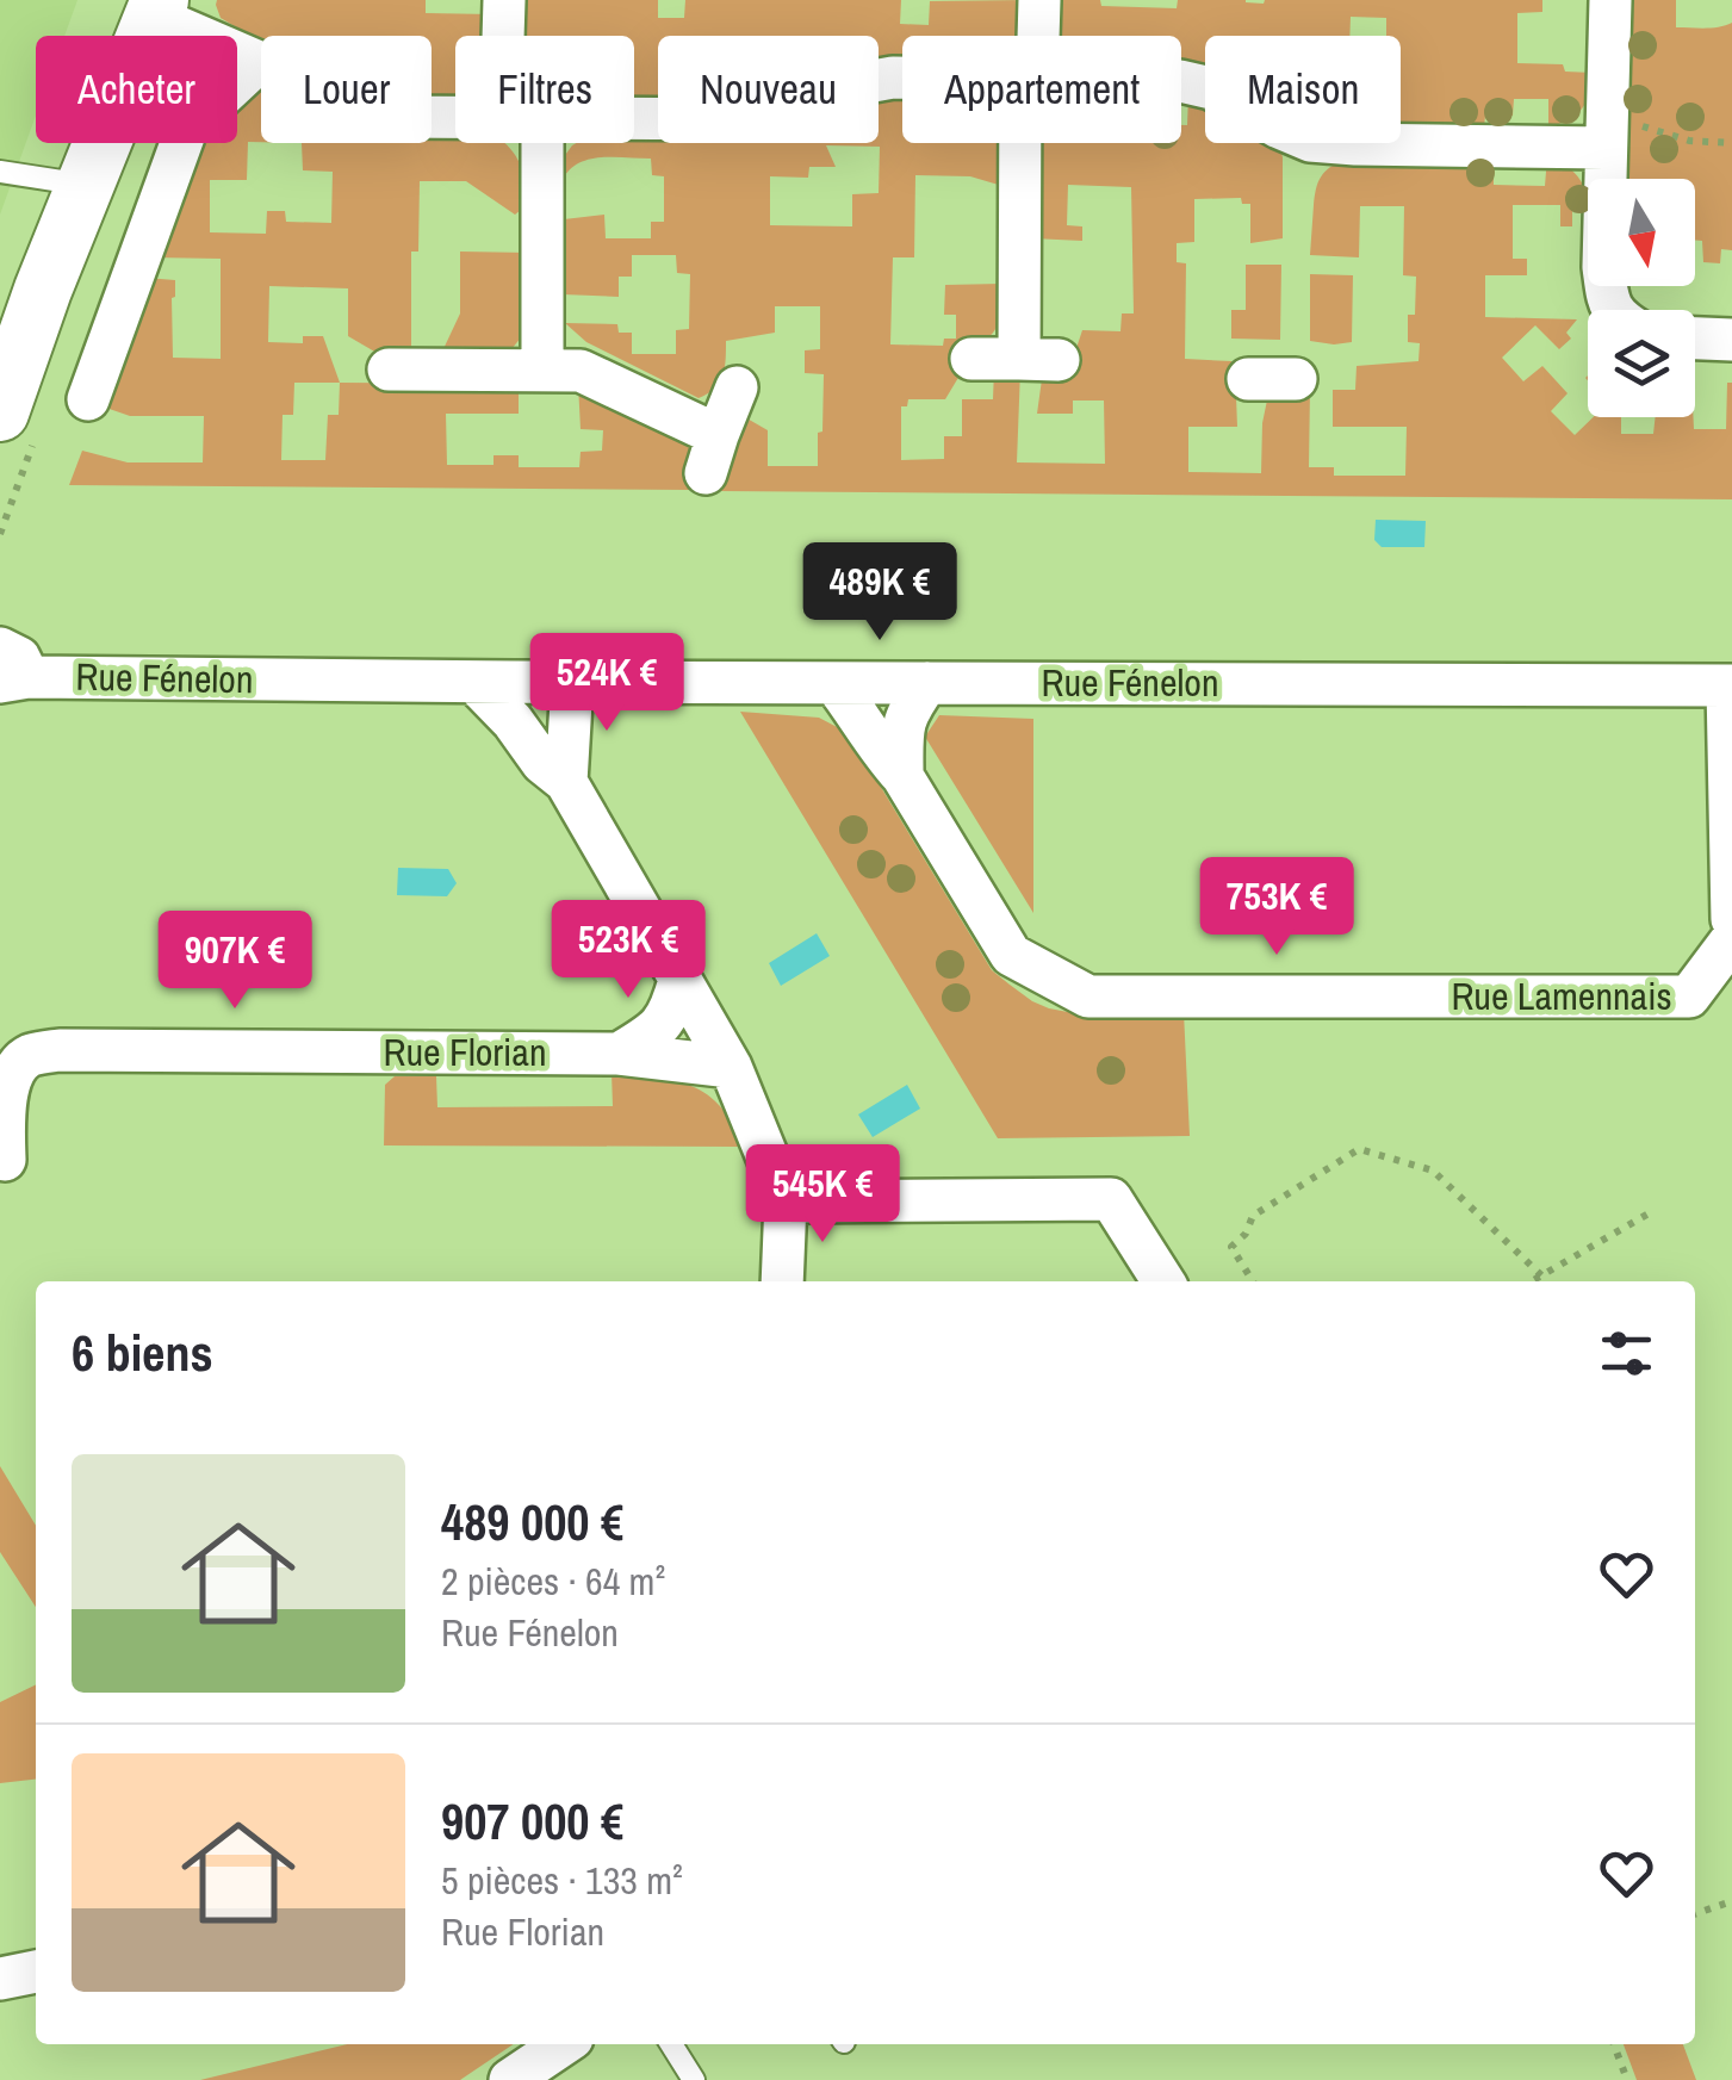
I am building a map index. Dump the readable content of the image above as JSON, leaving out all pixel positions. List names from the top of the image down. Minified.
{"streets":{"street":["Rue Fénelon","Rue Lamennais","Rue Florian"]},"north":"bottom","page":{"chip":["Acheter","Louer","Filtres","Nouveau","Appartement","Maison"],"price":["489K €","524K €","753K €","523K €","907K €","545K €"],"heading":"6 biens","list":[{"name":"489 000 €","note":"2 pièces · 64 m² · Rue Fénelon"},{"name":"907 000 €","note":"5 pièces · 133 m² · Rue Florian"}]}}
